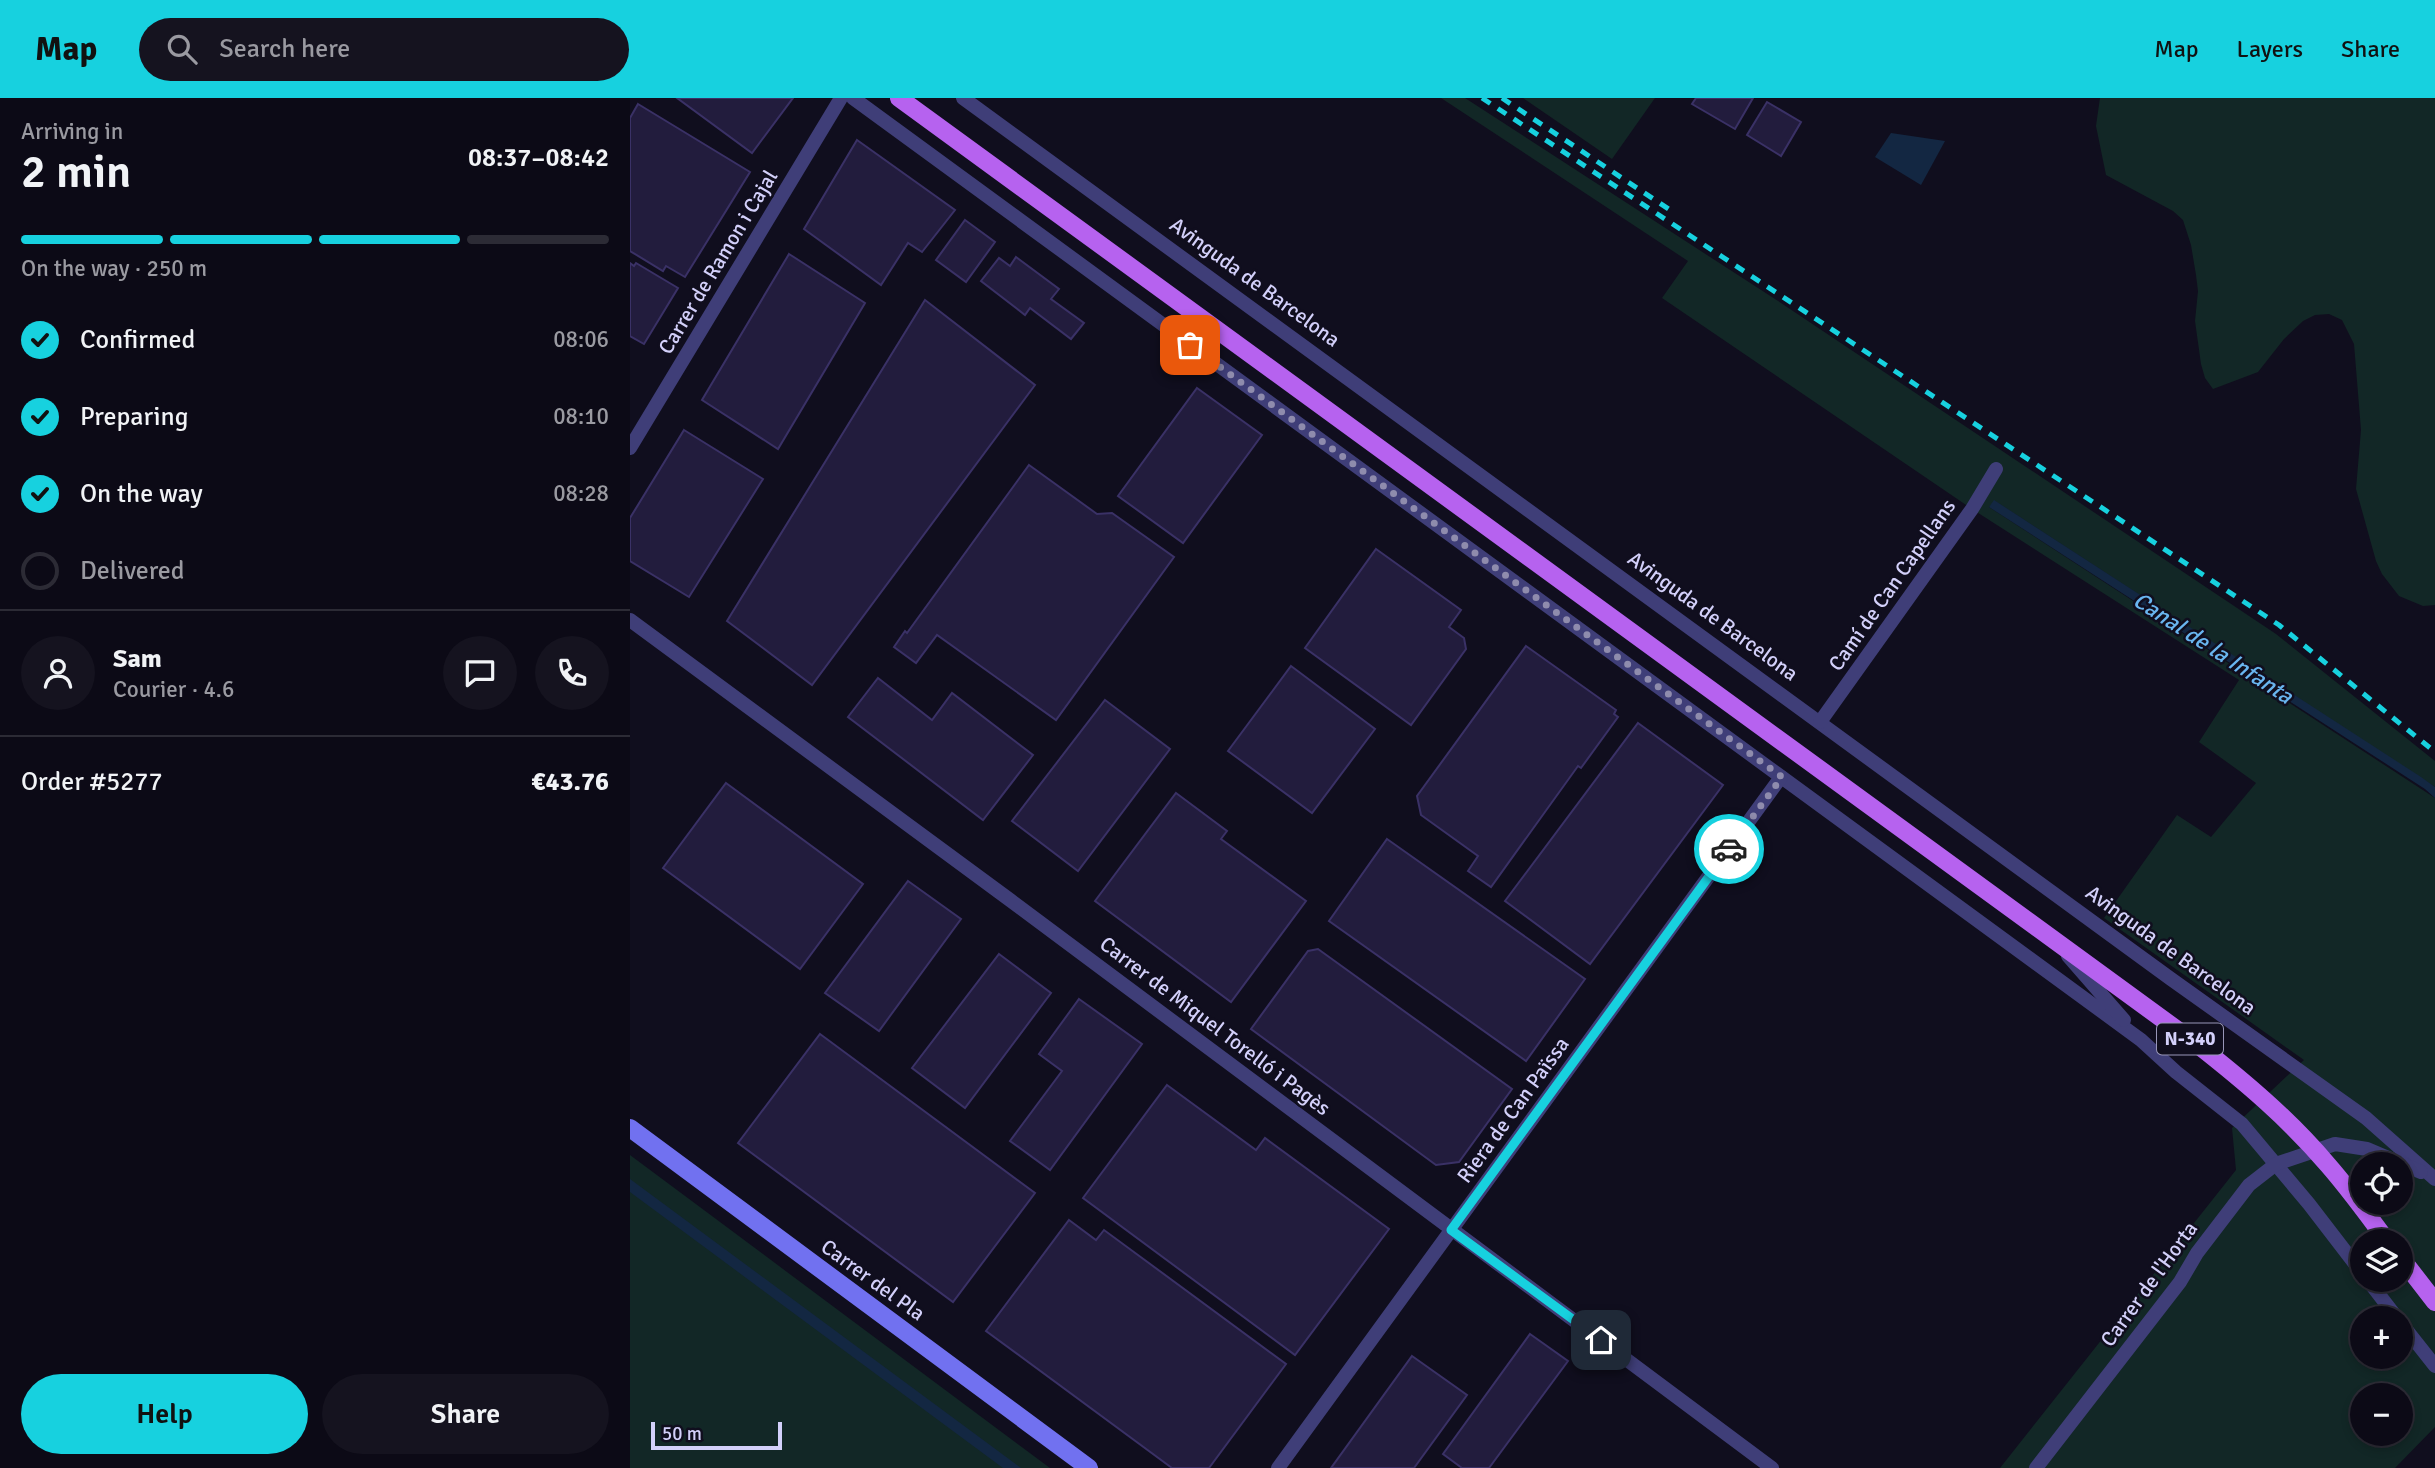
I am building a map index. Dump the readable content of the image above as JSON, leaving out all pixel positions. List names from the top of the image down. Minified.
{"streets":{"main road":["N-340","Carrer del Pla"],"street":["Carrer de Ramon i Cajal","Avinguda de Barcelona","Camí de Can Capellans","Carrer de Miquel Torelló i Pagès","Riera de Can Païssa","Carrer de l'Horta"]},"crossings":[["Avinguda de Barcelona","Camí de Can Capellans"],["Avinguda de Barcelona","N-340"],["Avinguda de Barcelona","Carrer de l'Horta"],["Carrer de Miquel Torelló i Pagès","Riera de Can Païssa"],["N-340","Carrer de l'Horta"]],"water":["Canal de la Infanta"],"scale_bar":"50 m","page":{"header":"Map","search":"Search here","nav":["Map","Layers","Share"],"heading":["2 min","Arriving in","08:37–08:42"],"panel":["Sam","Courier · 4.6","Order #5277","€43.76"],"bar":"On the way · 250 m","list":[["Confirmed","08:06"],["Preparing","08:10"],["On the way","08:28"],"Delivered"],"map_buttons":["+","−"],"buttons":["Help","Share"],"scale":"50 m"}}
